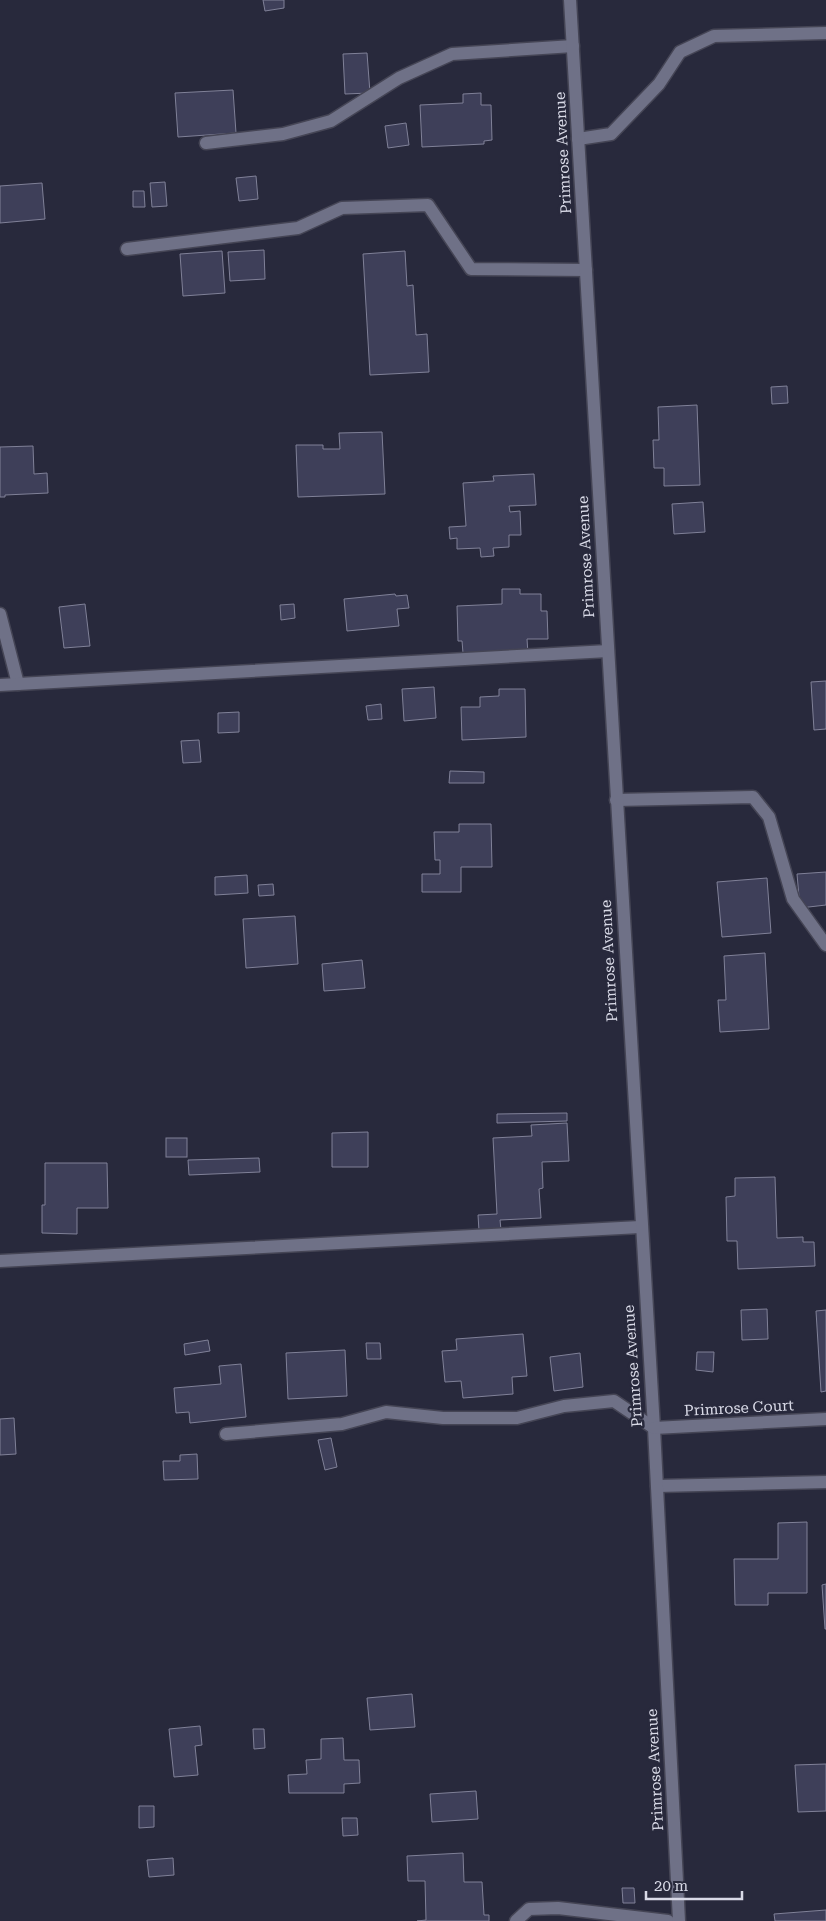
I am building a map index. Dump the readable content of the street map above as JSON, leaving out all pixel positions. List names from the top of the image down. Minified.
{"streets":{"street":["Primrose Avenue","Primrose Court"]},"crossings":[["Primrose Avenue","Primrose Court"]],"scale_bar":"20 m"}
